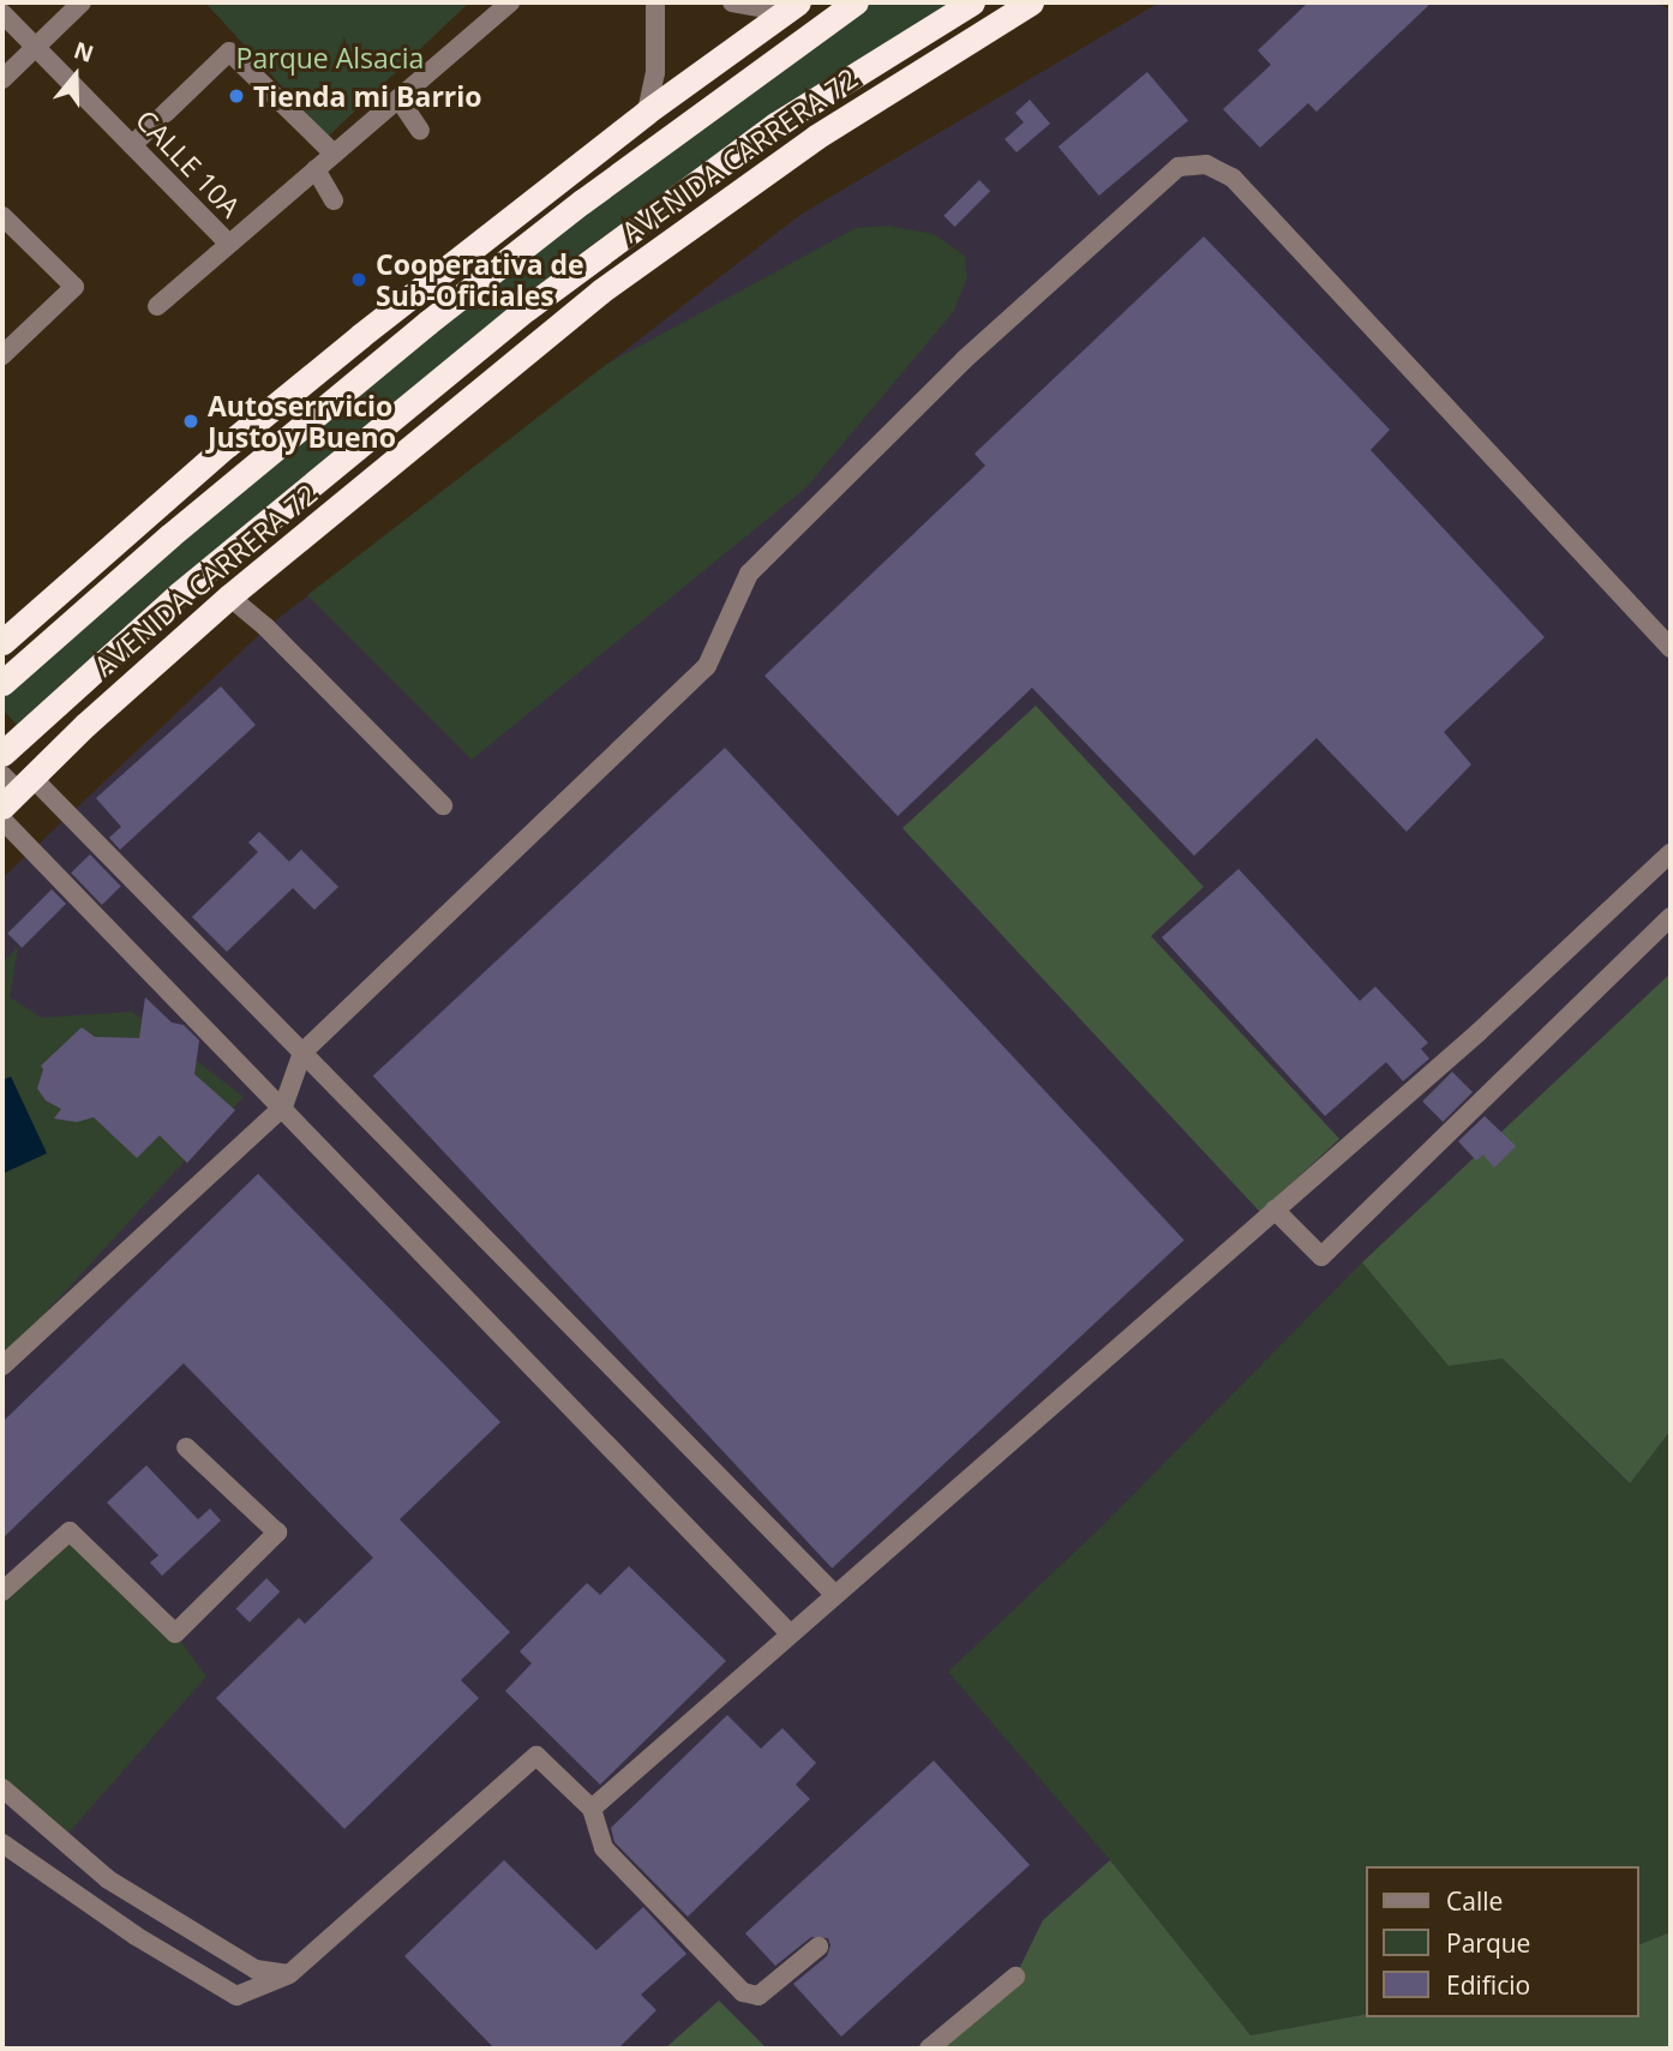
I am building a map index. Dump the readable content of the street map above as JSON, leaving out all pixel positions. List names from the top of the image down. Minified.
{"streets":{"highway":["AVENIDA CARRERA 72"],"street":["CALLE 10A"]},"parks":["Parque Alsacia"],"places":["Tienda mi Barrio","Cooperativa de Sub-Oficiales","Autoserrvicio Justo y Bueno"],"legend":["Calle","Parque","Edificio"],"north":"top"}
